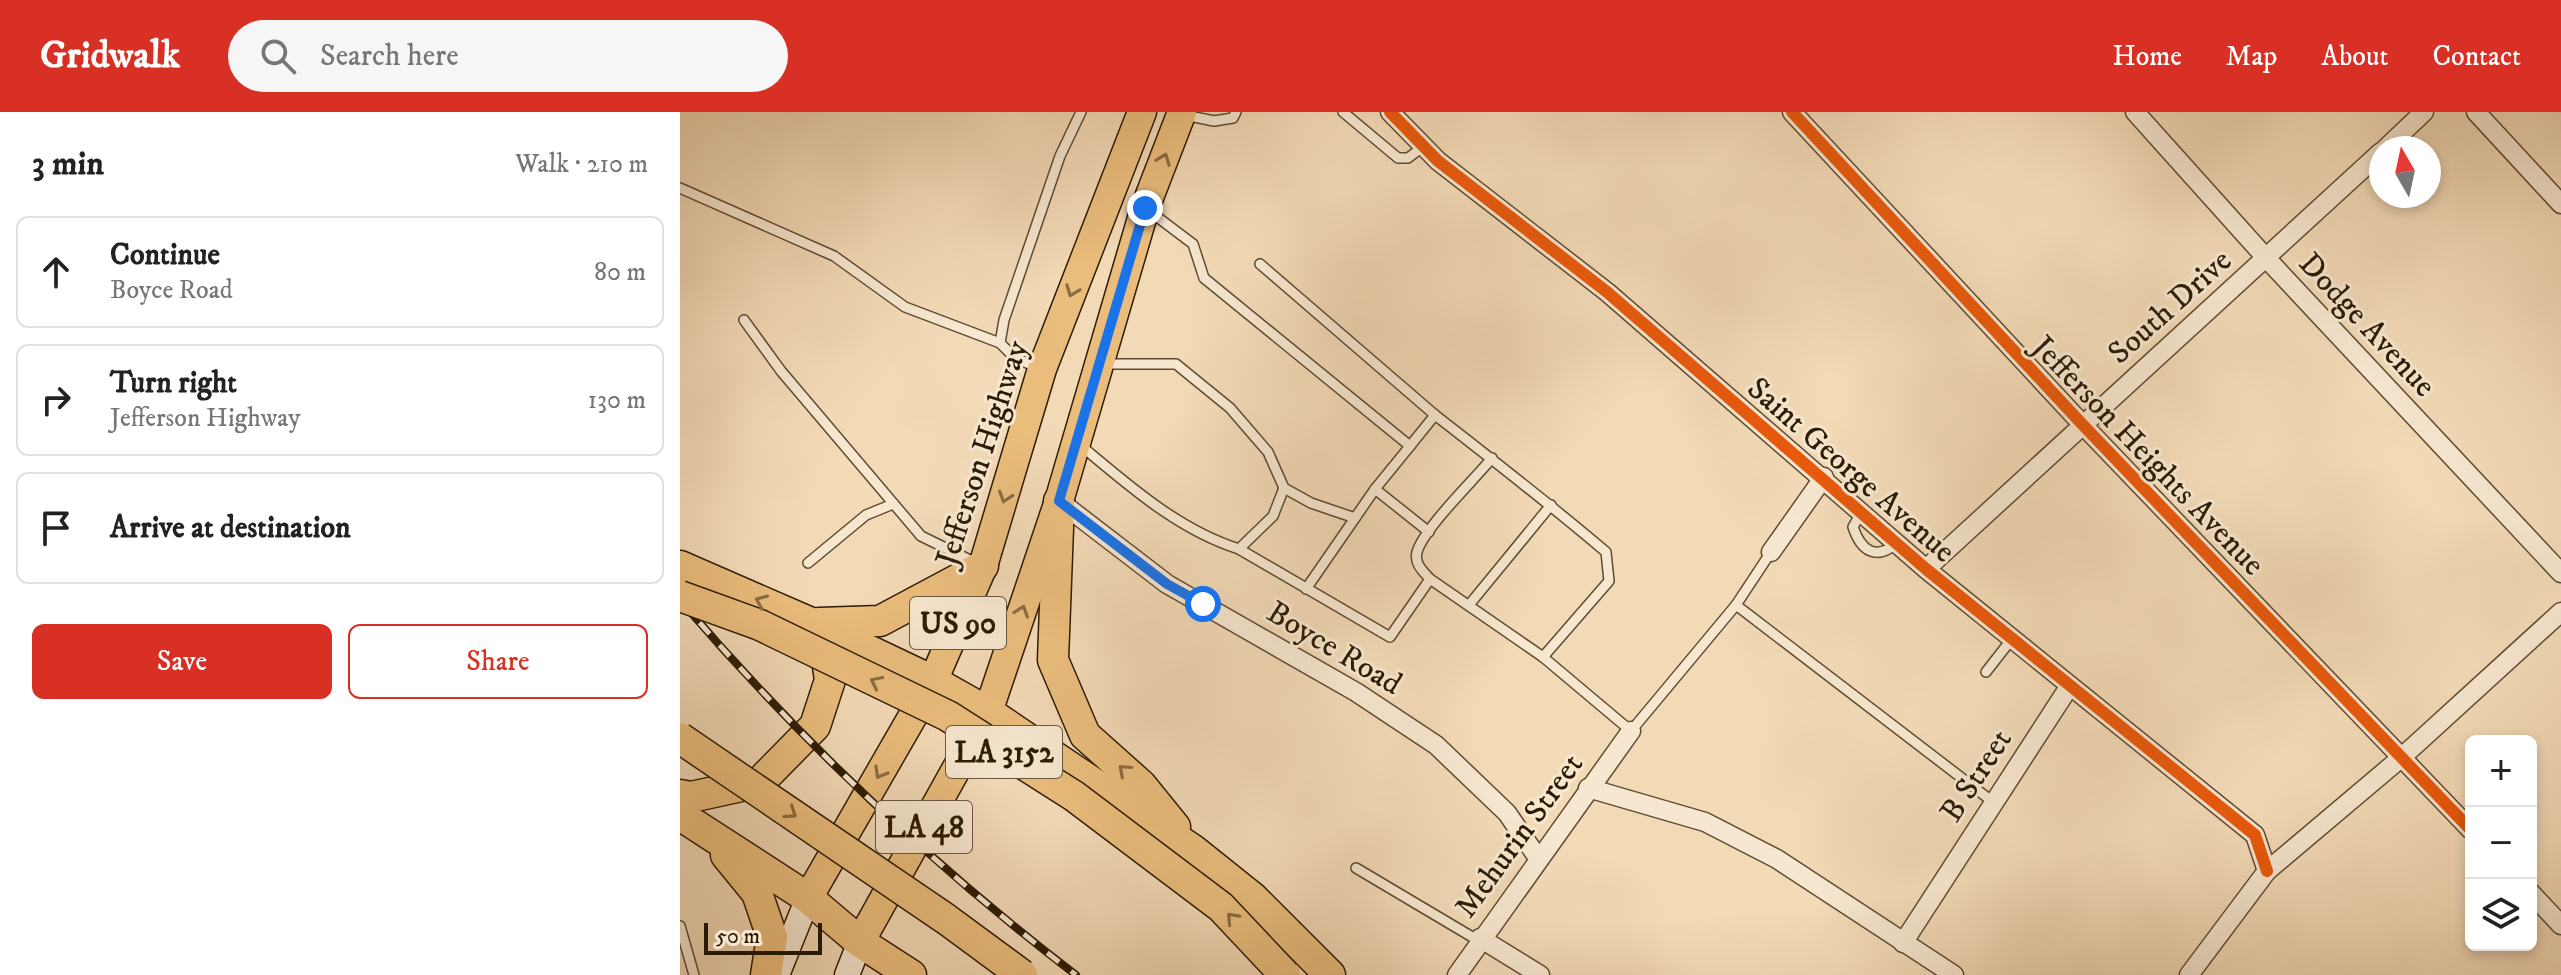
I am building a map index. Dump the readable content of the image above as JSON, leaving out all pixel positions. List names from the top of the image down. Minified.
{"streets":{"highway":["US 90","LA 3152"],"main road":["Jefferson Highway","LA 48"],"street":["South Drive","Dodge Avenue","Jefferson Heights Avenue","Saint George Avenue","Boyce Road","B Street","Mehurin Street"]},"crossings":[["South Drive","Dodge Avenue"],["South Drive","Jefferson Heights Avenue"],["South Drive","Saint George Avenue"],["Saint George Avenue","B Street"],["US 90","Boyce Road"],["US 90","LA 48"],["Boyce Road","LA 48"],["Boyce Road","Mehurin Street"]],"scale_bar":"50 m","north":"top","page":{"header":"Gridwalk","search":"Search here","nav":["Home","Map","About","Contact"],"heading":["3 min","Walk · 210 m"],"list":[["Continue","Boyce Road","80 m"],["Turn right","Jefferson Highway","130 m"],"Arrive at destination"],"buttons":["Save","Share"],"map_buttons":["+","−"],"scale":"50 m"}}
